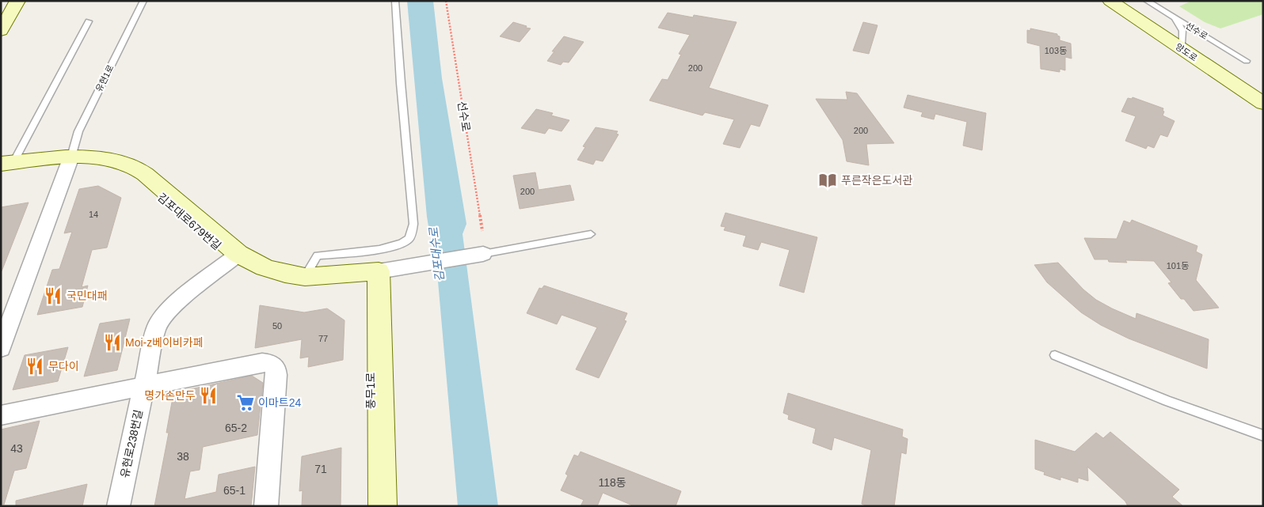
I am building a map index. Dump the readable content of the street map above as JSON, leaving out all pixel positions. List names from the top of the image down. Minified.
{"streets":{"street":["양도로","김포대로679번길","풍무1로","유현로238번길"],"lane":["선수로","유현1로"]},"crossings":[["유현1로","김포대로679번길"],["김포대로679번길","풍무1로"],["김포대로679번길","유현로238번길"]],"water":["김포대수로"],"places":{"library":["푸른작은도서관"],"restaurant":["국민대패","Moi-z베이비카페","무다이","명가손만두"],"supermarket":["이마트24"]},"house_numbers":["103동","200","200","200","14","101동","50","77","65-2","43","38","71","118동","65-1"]}
